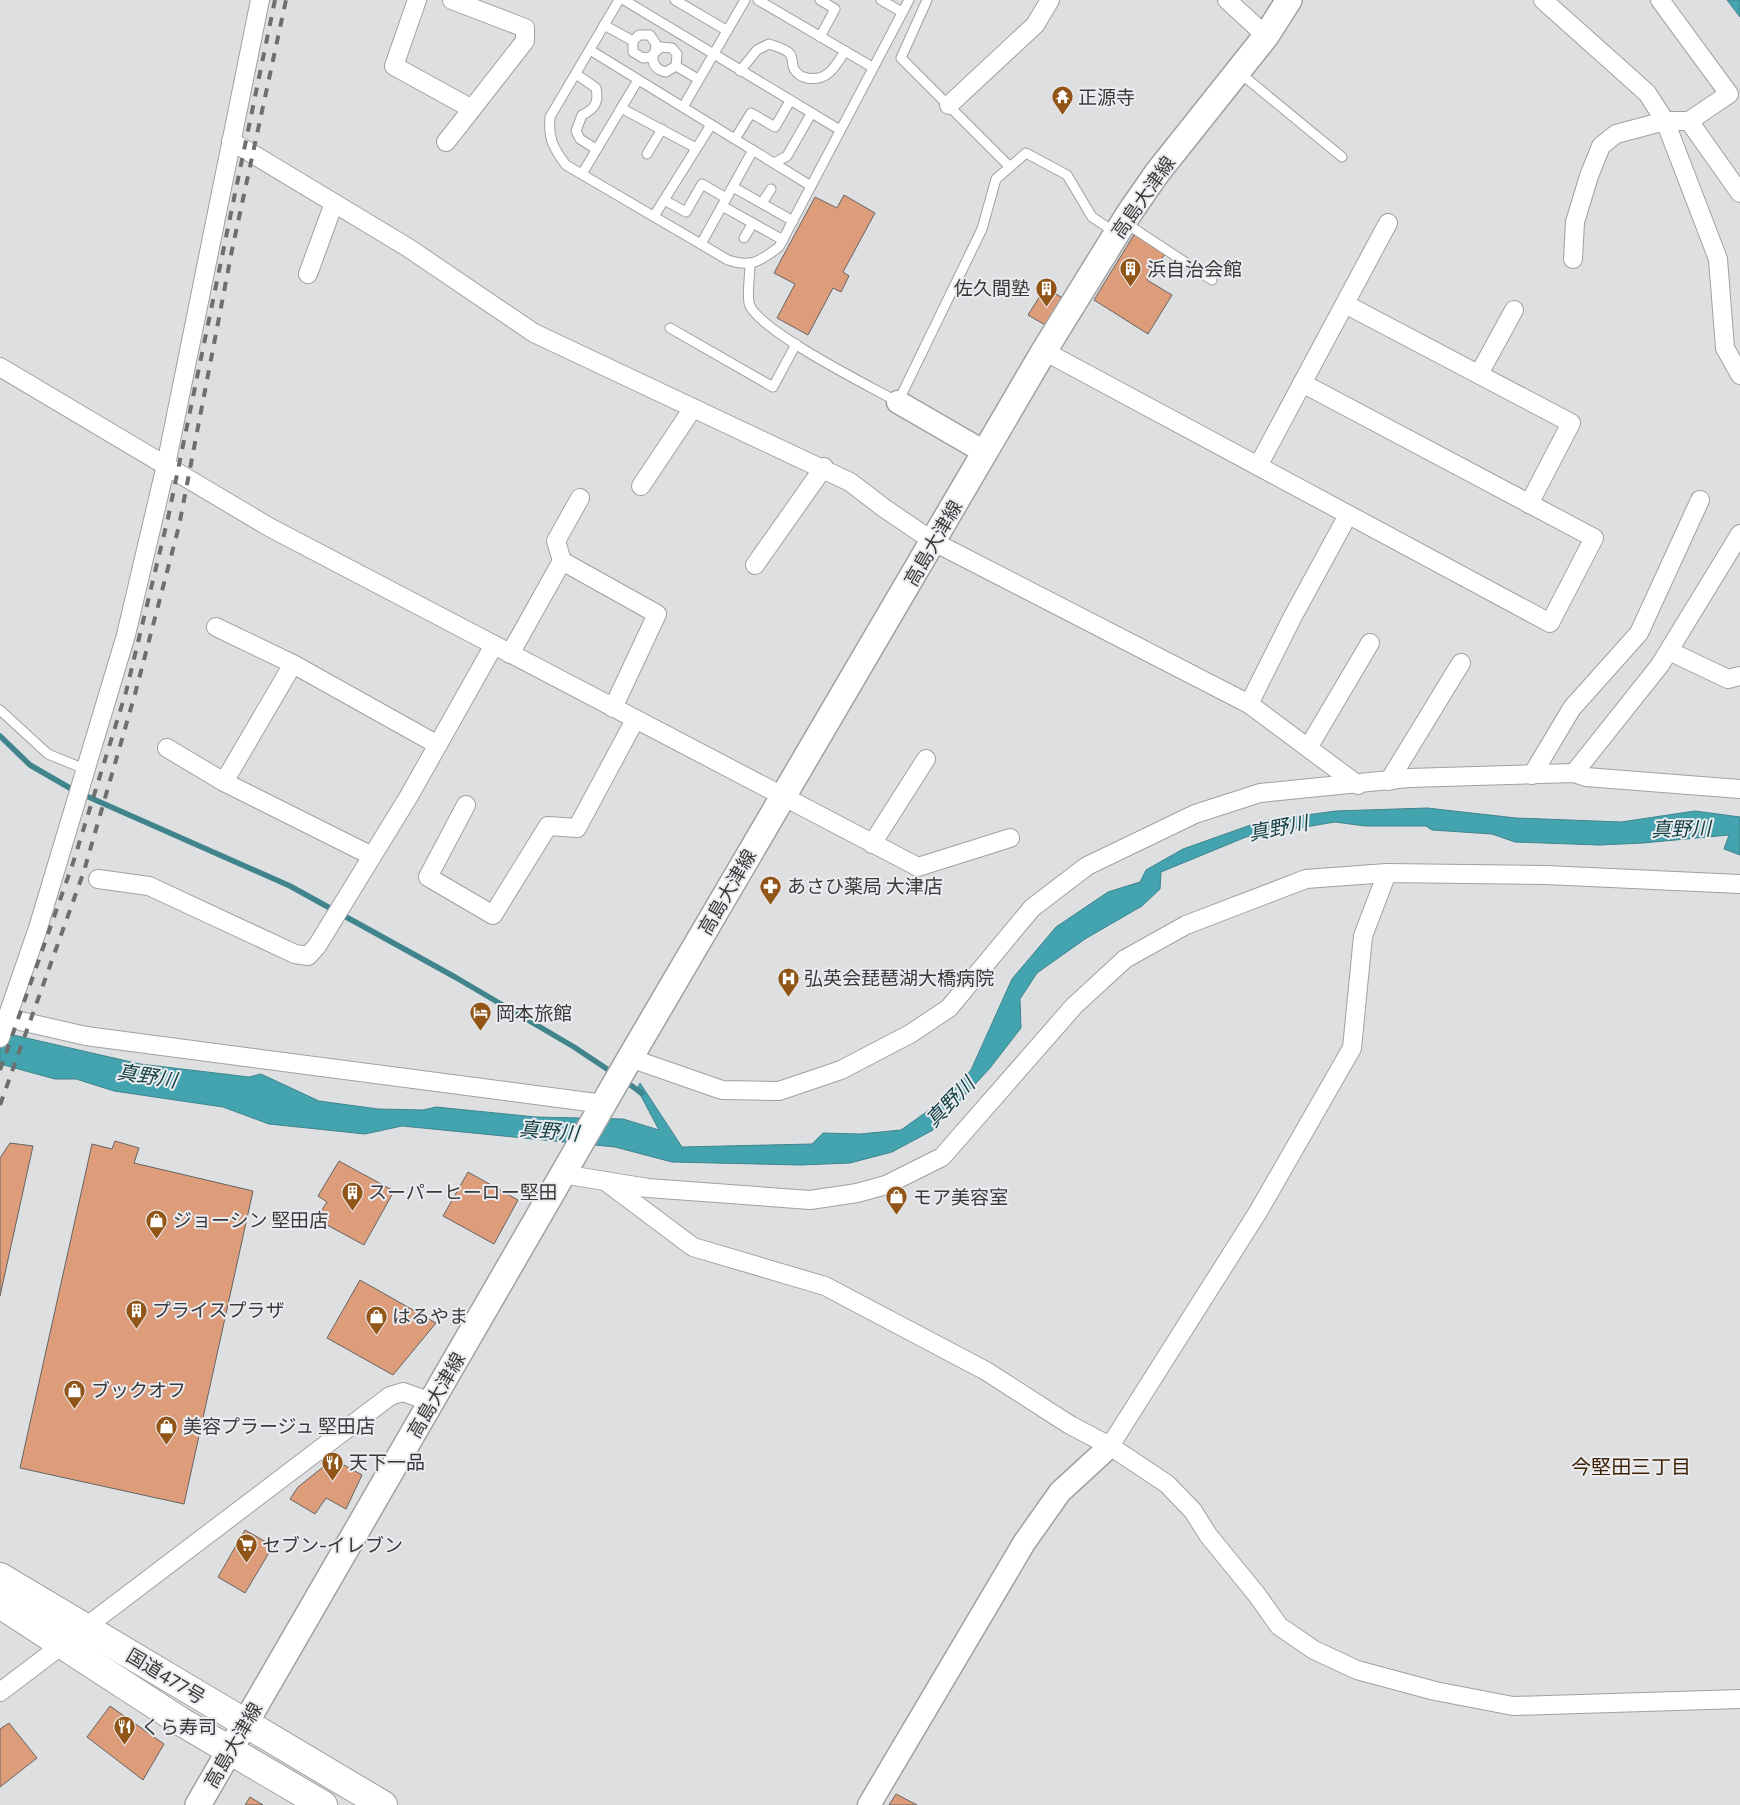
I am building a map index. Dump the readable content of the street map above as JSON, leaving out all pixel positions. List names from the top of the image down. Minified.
{"streets":{"highway":["国道477号"],"main road":["高島大津線"]},"crossings":[["高島大津線","国道477号"]],"districts":["今堅田三丁目"],"water":["真野川"],"places":{"temple":["正源寺"],"building":["浜自治会館","佐久間塾","スーパーヒーロー堅田","プライスプラザ"],"pharmacy":["あさひ薬局 大津店"],"hospital":["弘英会琵琶湖大橋病院"],"hotel":["岡本旅館"],"shop":["モア美容室","ジョーシン 堅田店","はるやま","ブックオフ","美容プラージュ 堅田店"],"restaurant":["天下一品","くら寿司"],"supermarket":["セブン-イレブン"]}}
